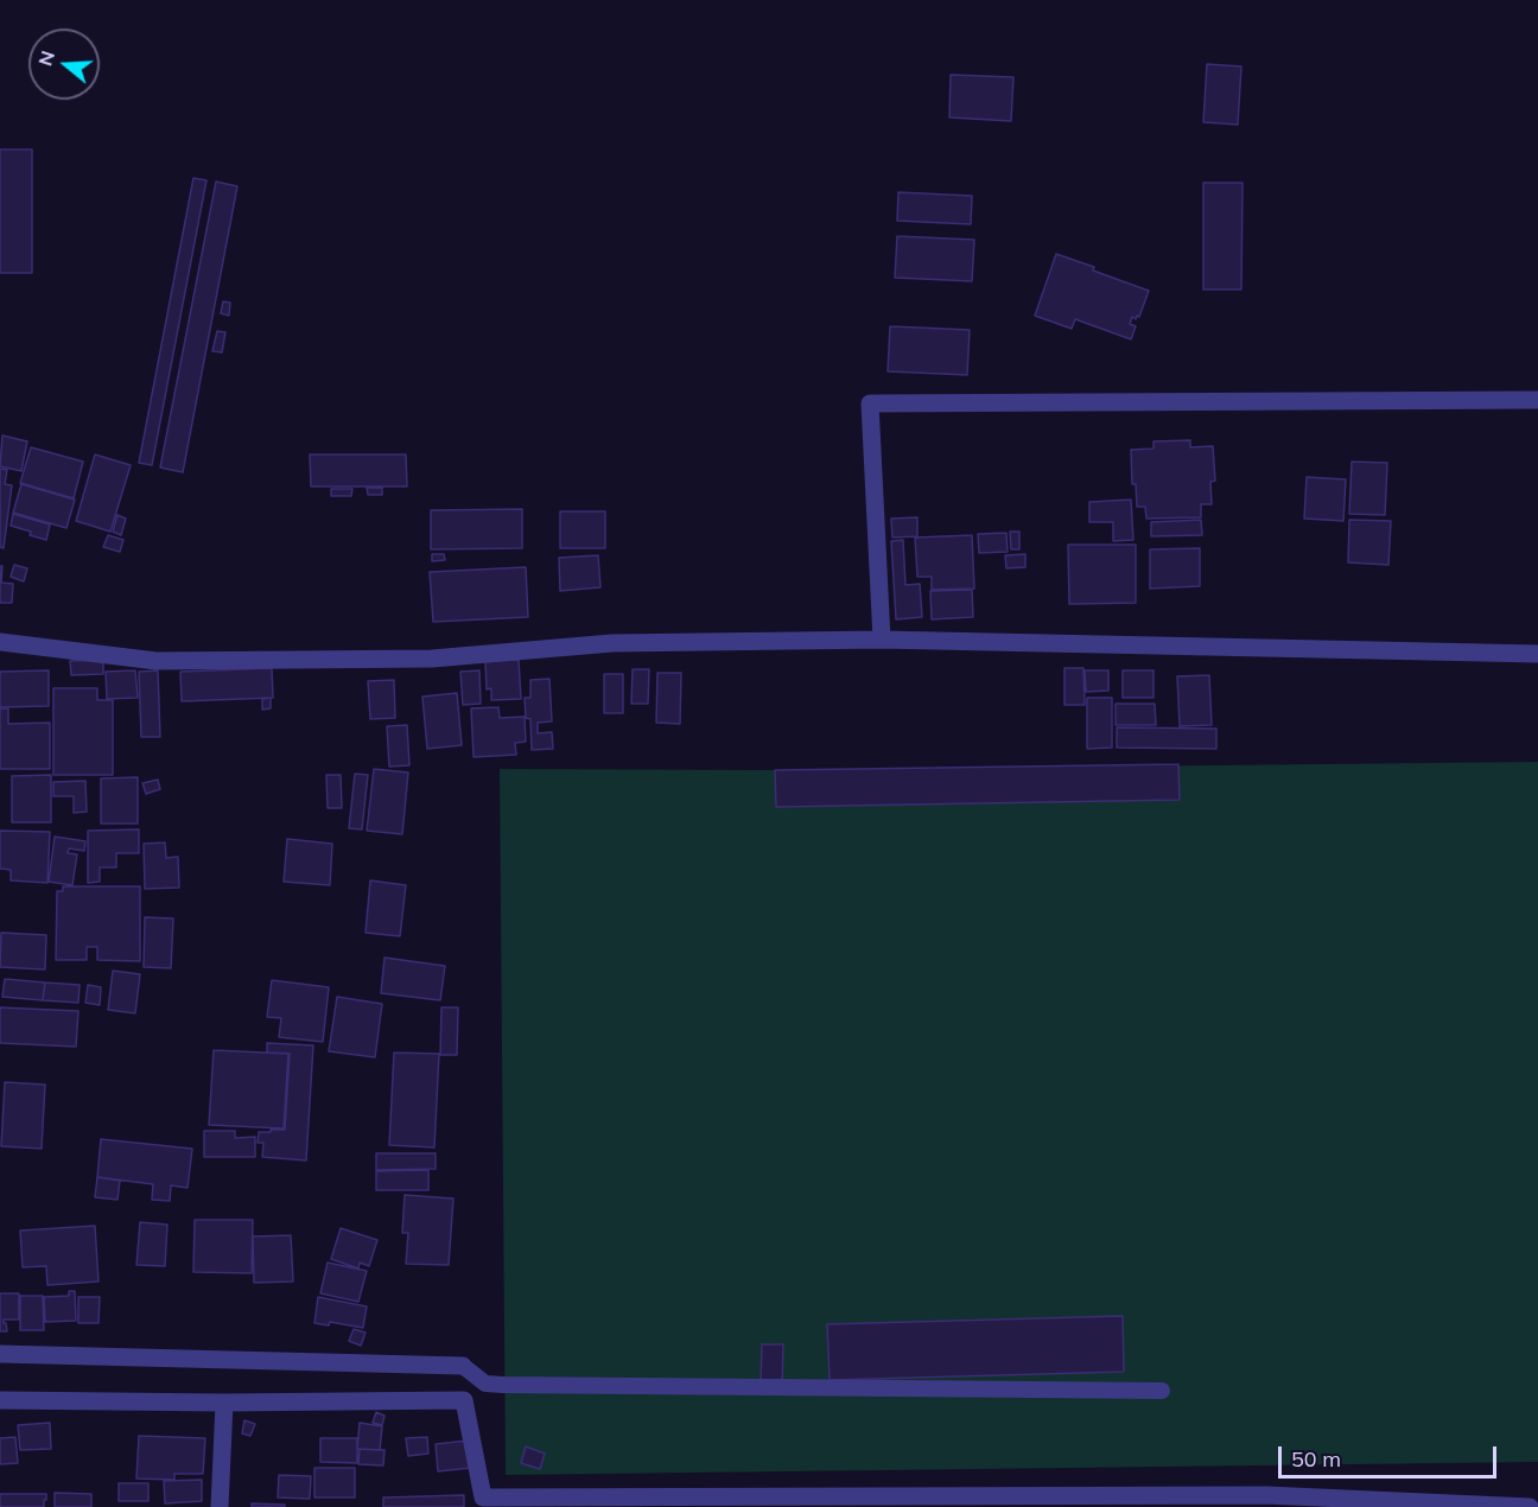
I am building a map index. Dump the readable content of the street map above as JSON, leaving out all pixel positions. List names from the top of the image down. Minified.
{"scale_bar":"50 m","north":"left"}
